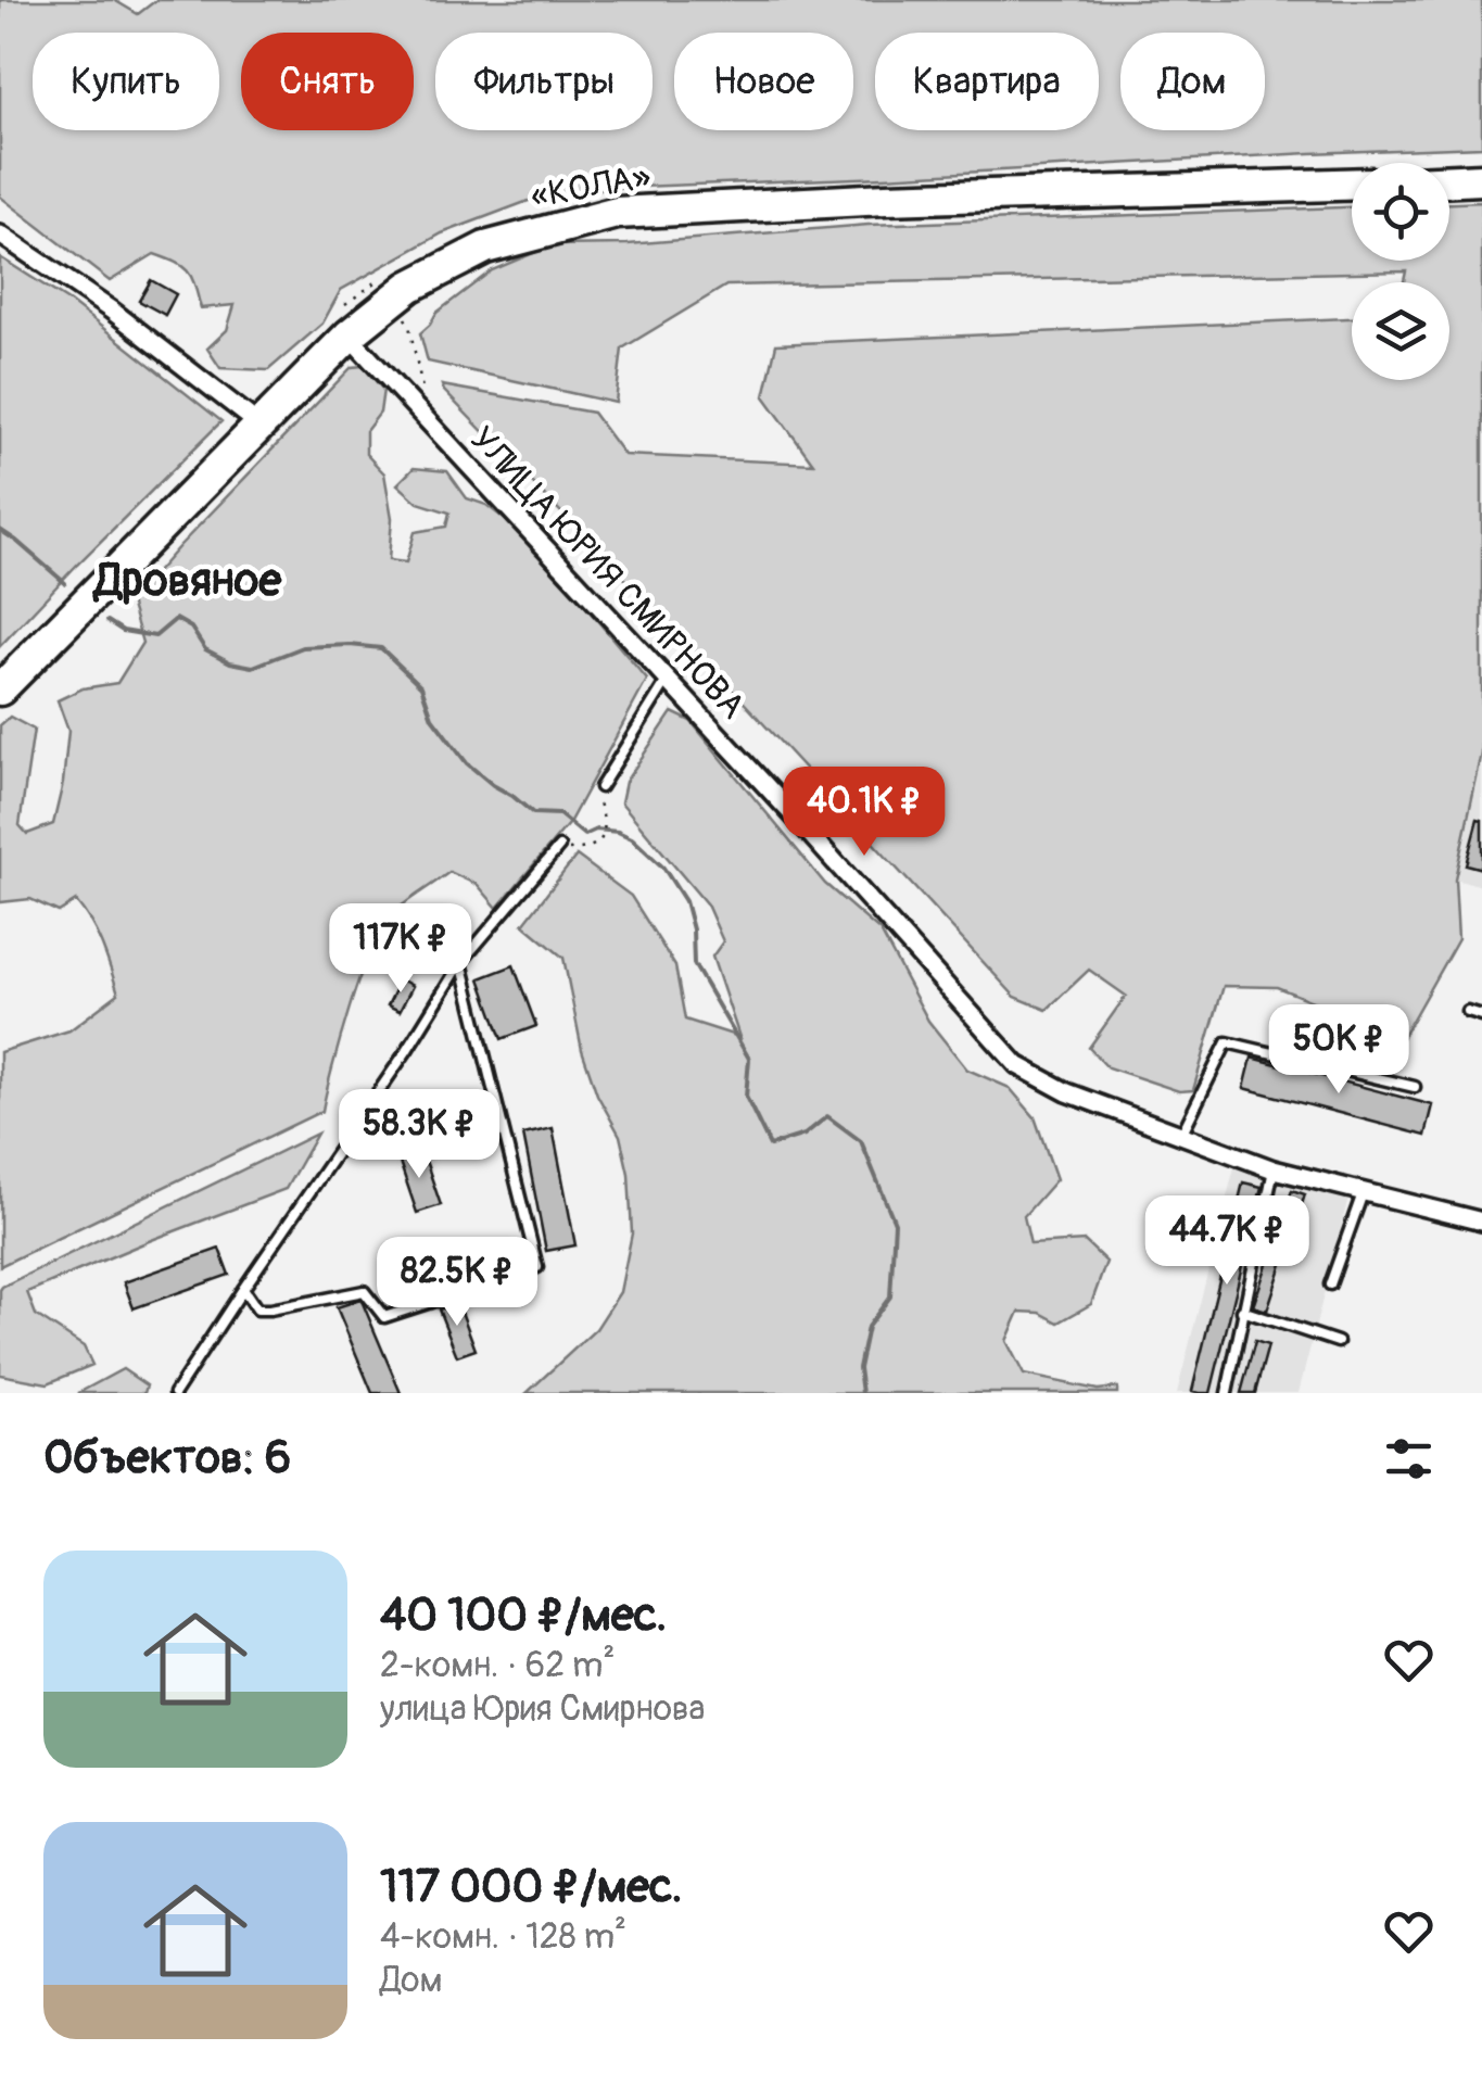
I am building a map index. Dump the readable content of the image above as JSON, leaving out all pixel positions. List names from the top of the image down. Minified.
{"streets":{"highway":["«КОЛА»"],"street":["УЛИЦА ЮРИЯ СМИРНОВА"]},"crossings":[["«КОЛА»","УЛИЦА ЮРИЯ СМИРНОВА"]],"districts":["Дровяное"],"page":{"chip":["Купить","Снять","Фильтры","Новое","Квартира","Дом"],"price":["40.1K ₽","117K ₽","50K ₽","58.3K ₽","44.7K ₽","82.5K ₽"],"heading":"Объектов: 6","list":[{"name":"40 100 ₽/мес.","note":"2-комн. · 62 m² · улица Юрия Смирнова"},{"name":"117 000 ₽/мес.","note":"4-комн. · 128 m² · Дом"}]}}
